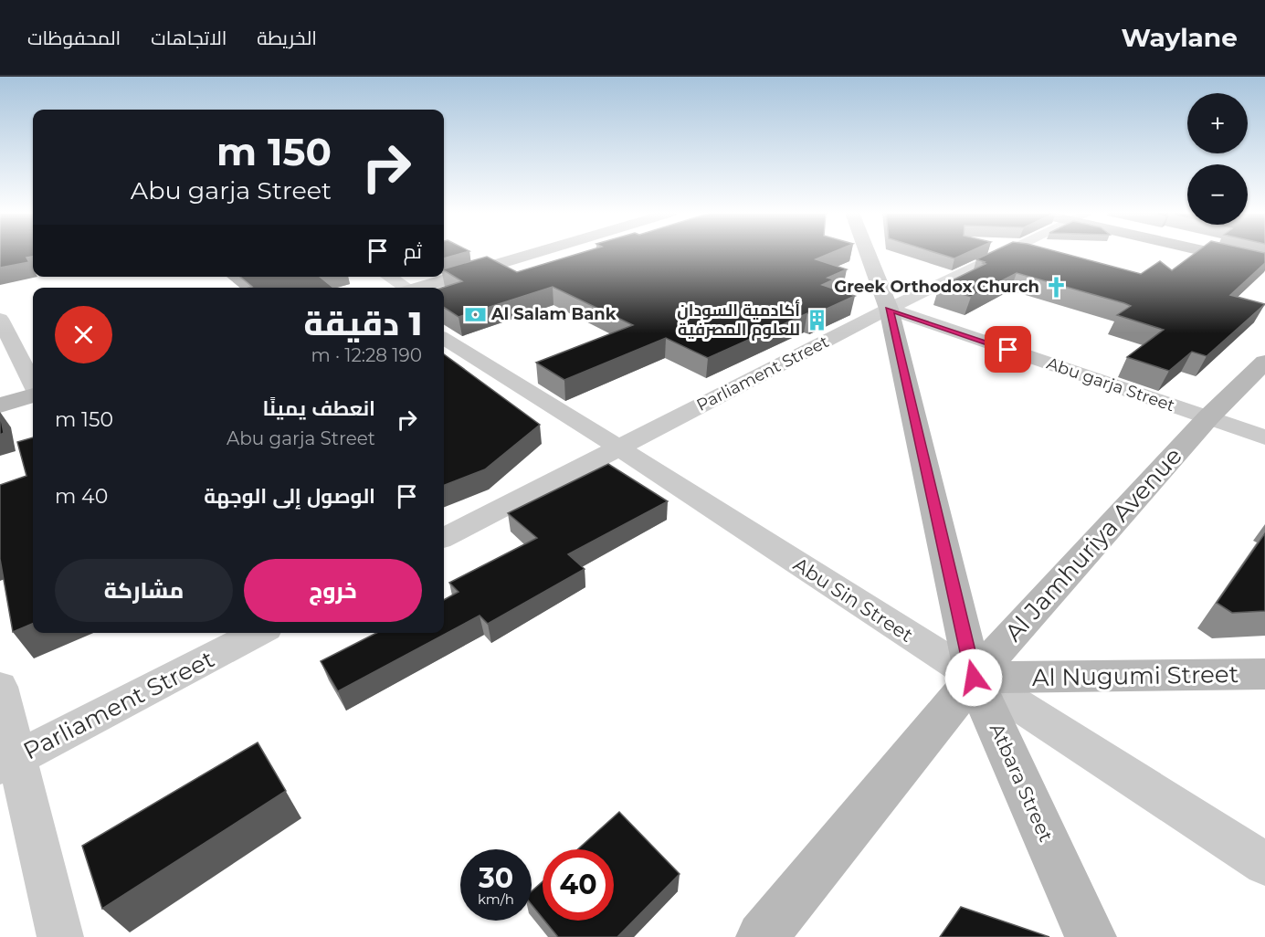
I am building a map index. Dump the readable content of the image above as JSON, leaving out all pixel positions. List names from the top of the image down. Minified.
{"streets":{"main road":["Al Jamhuriya Avenue","Al Nugumi Street","Atbara Street"],"street":["Parliament Street","Abu garja Street","Abu Sin Street"]},"crossings":[["Parliament Street","Abu garja Street"],["Parliament Street","Abu Sin Street"],["Parliament Street","Atbara Street"],["Abu garja Street","Al Jamhuriya Avenue"],["Abu garja Street","Atbara Street"],["Al Jamhuriya Avenue","Abu Sin Street"],["Al Jamhuriya Avenue","Al Nugumi Street"],["Al Jamhuriya Avenue","Atbara Street"],["Abu Sin Street","Al Nugumi Street"],["Abu Sin Street","Atbara Street"],["Al Nugumi Street","Atbara Street"]],"places":{"church":["Greek Orthodox Church"],"bank":["Al Salam Bank"],"building":["أكادمية السودان للعلوم المصرفية"]},"page":{"header":"Waylane","nav":["الخريطة","الاتجاهات","المحفوظات"],"map_buttons":["+","−"],"turn":["150 m","Abu garja Street"],"then":"ثم","heading":["1 دقيقة","190 m · 12:28"],"list":[{"name":"انعطف يمينًا","note":"Abu garja Street","value":"150 m"},{"name":"الوصول إلى الوجهة","value":"40 m"}],"buttons":["خروج","مشاركة"],"speed":"30 km/h","limit":"40"}}
